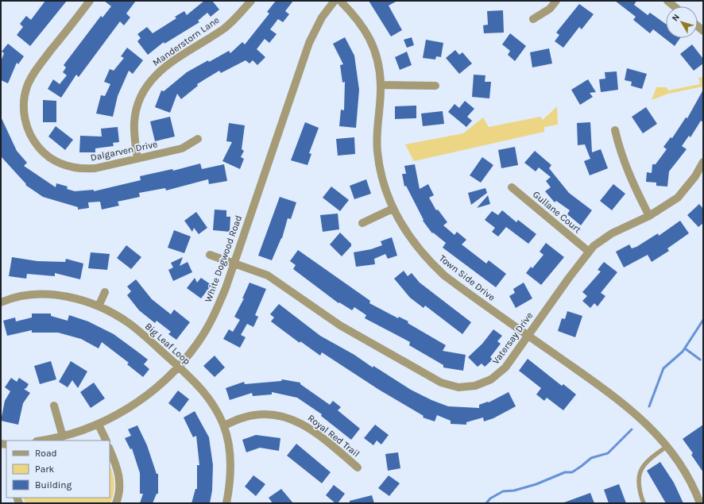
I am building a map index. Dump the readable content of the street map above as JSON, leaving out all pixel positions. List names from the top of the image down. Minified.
{"streets":{"street":["Manderstorn Lane","Dalgarven Drive","Gullane Court","White Dogwood Road","Town Side Drive","Vatersay Drive","Big Leaf Loop","Royal Red Trail"]},"crossings":[["Manderstorn Lane","Dalgarven Drive"],["Gullane Court","Vatersay Drive"],["White Dogwood Road","Vatersay Drive"],["White Dogwood Road","Big Leaf Loop"],["Town Side Drive","Vatersay Drive"],["Big Leaf Loop","Royal Red Trail"]],"legend":["Road","Park","Building"],"north":"top left"}
